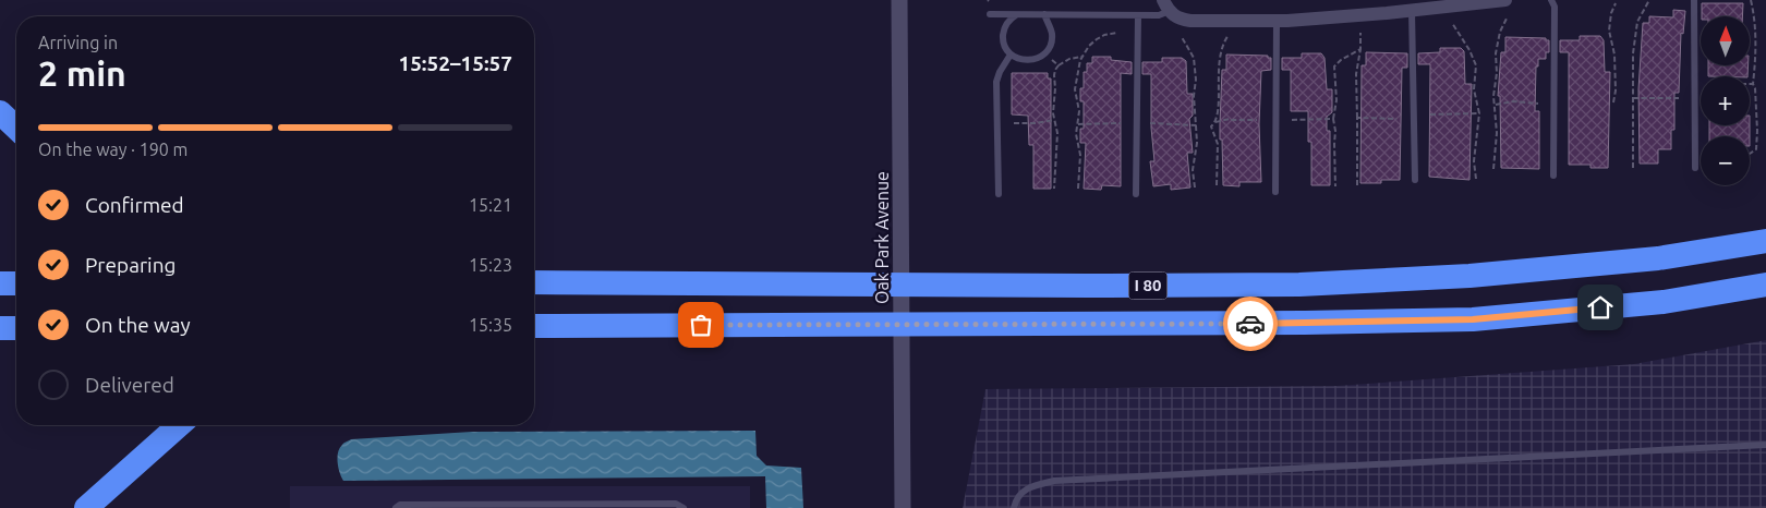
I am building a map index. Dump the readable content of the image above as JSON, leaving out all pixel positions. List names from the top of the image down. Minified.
{"streets":{"highway":["I 80"],"street":["Oak Park Avenue"]},"north":"top","page":{"map_buttons":["+","−"],"heading":["2 min","Arriving in","15:52–15:57"],"bar":"On the way · 190 m","list":[["Confirmed","15:21"],["Preparing","15:23"],["On the way","15:35"],"Delivered"]}}
